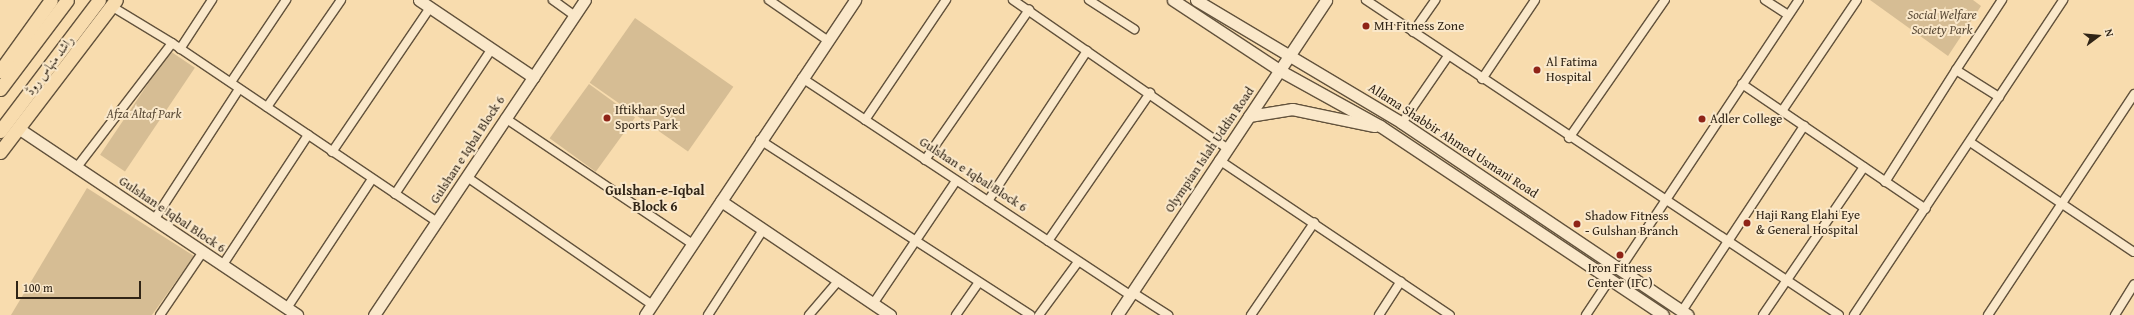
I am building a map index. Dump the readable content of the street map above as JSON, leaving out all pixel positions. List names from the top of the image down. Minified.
{"streets":{"main road":["راشد منہاس روڈ"],"street":["Allama Shabbir Ahmed Usmani Road","Gulshan e Iqbal Block 6","Olympian Islah Uddin Road"]},"crossings":[["Allama Shabbir Ahmed Usmani Road","Olympian Islah Uddin Road"],["Gulshan e Iqbal Block 6","Olympian Islah Uddin Road"]],"districts":["Gulshan-e-Iqbal Block 6"],"parks":["Social Welfare Society Park","Afza Altaf Park"],"places":["MH Fitness Zone","Al Fatima Hospital","Iftikhar Syed Sports Park","Adler College","Haji Rang Elahi Eye & General Hospital","Shadow Fitness - Gulshan Branch","Iron Fitness Center (IFC)"],"scale_bar":"100 m","north":"right"}
